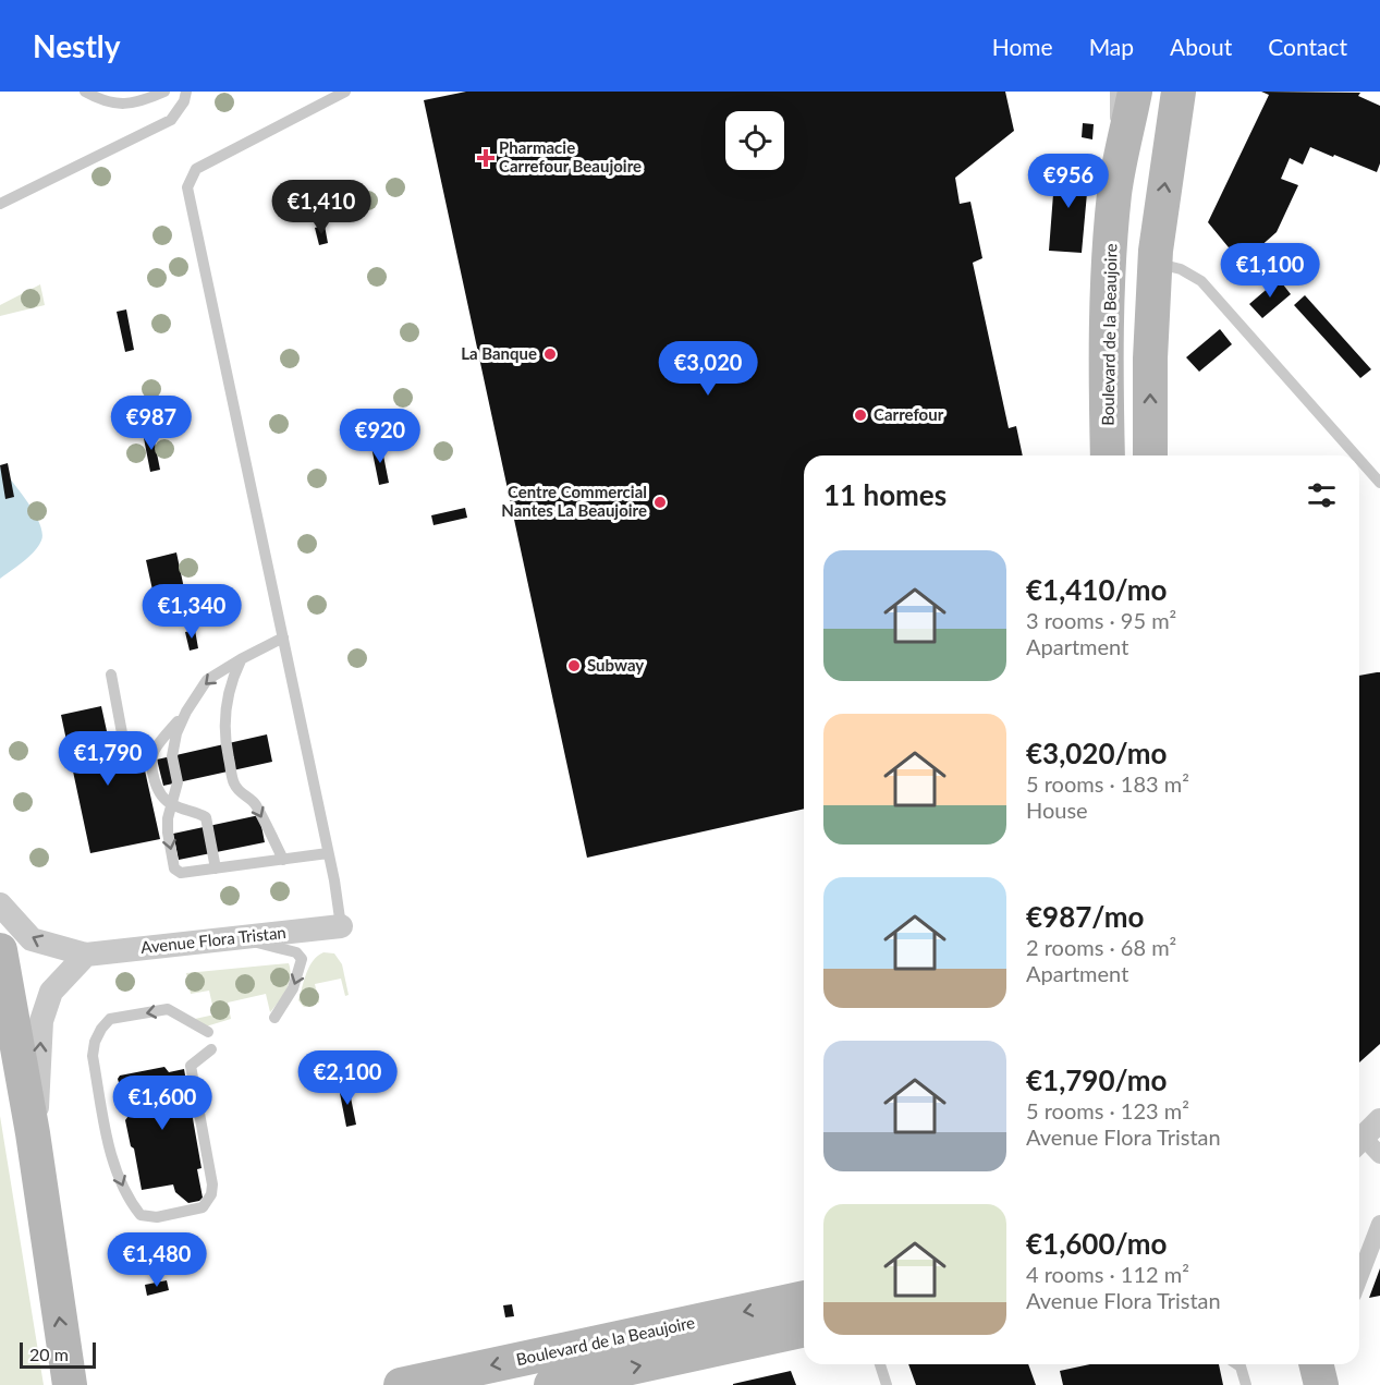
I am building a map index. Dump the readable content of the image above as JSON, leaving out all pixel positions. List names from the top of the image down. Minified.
{"streets":{"main road":["Boulevard de la Beaujoire"],"street":["Avenue Flora Tristan"]},"places":{"health":["Pharmacie Carrefour Beaujoire"],"other":["La Banque","Carrefour","Centre Commercial Nantes La Beaujoire","Subway"]},"scale_bar":"20 m","page":{"header":"Nestly","nav":["Home","Map","About","Contact"],"price":["€956","€1,410","€1,100","€3,020","€987","€920","€1,340","€1,790","€2,100","€1,600","€1,480"],"heading":"11 homes","list":[{"name":"€1,410/mo","note":"3 rooms · 95 m² · Apartment"},{"name":"€3,020/mo","note":"5 rooms · 183 m² · House"},{"name":"€987/mo","note":"2 rooms · 68 m² · Apartment"},{"name":"€1,790/mo","note":"5 rooms · 123 m² · Avenue Flora Tristan"},{"name":"€1,600/mo","note":"4 rooms · 112 m² · Avenue Flora Tristan"}],"scale":"20 m"}}
